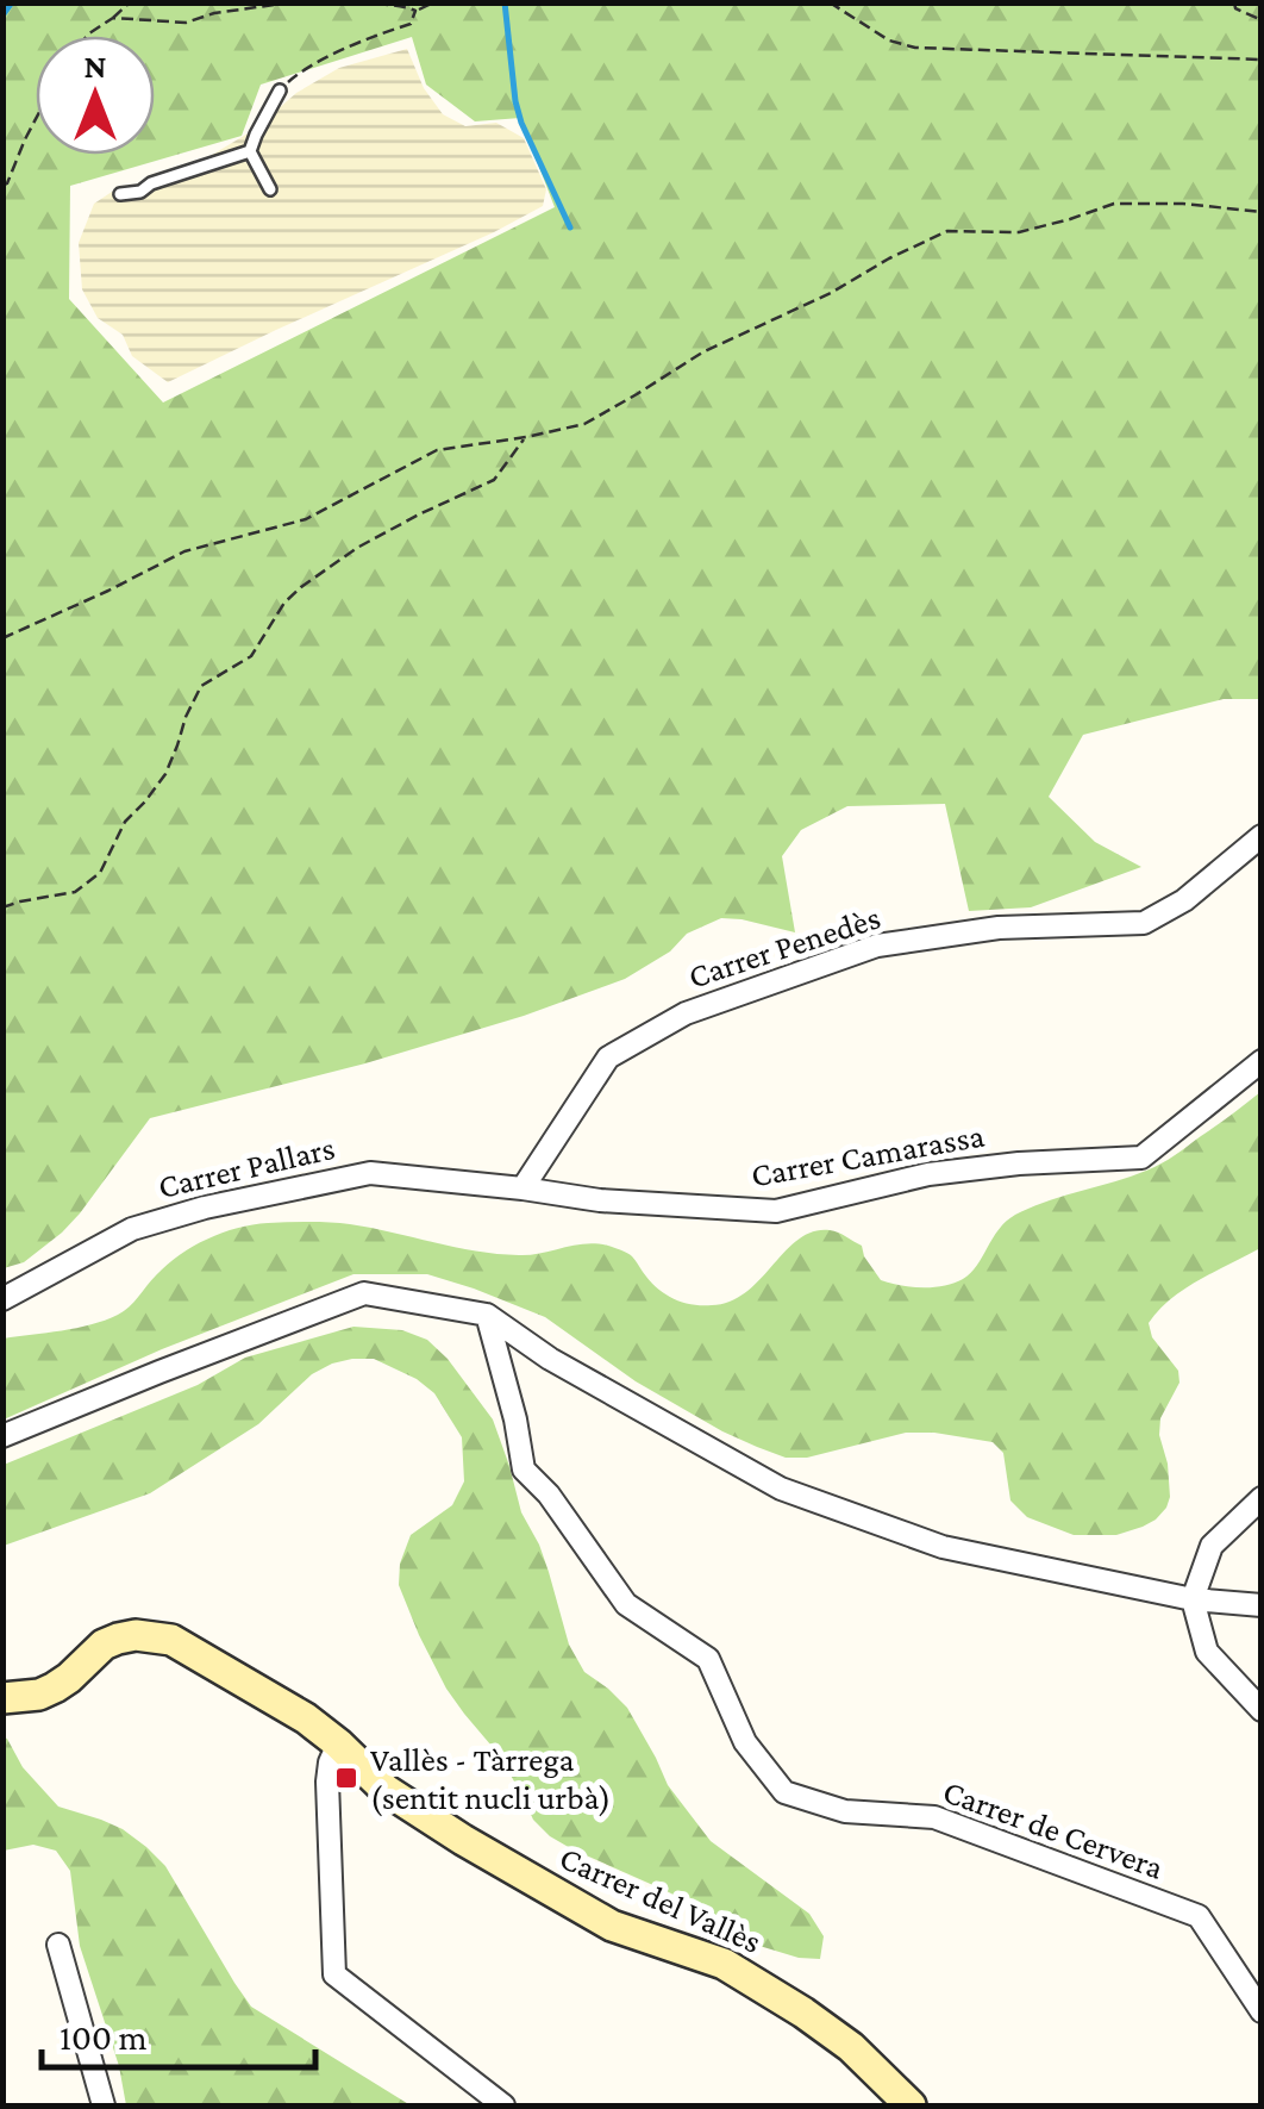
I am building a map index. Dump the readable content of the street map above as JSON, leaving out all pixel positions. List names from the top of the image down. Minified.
{"streets":{"street":["Carrer Penedès","Carrer Camarassa","Carrer Pallars","Carrer de Cervera","Carrer del Vallès"]},"crossings":[["Carrer Penedès","Carrer Camarassa"],["Carrer Penedès","Carrer Pallars"],["Carrer Camarassa","Carrer Pallars"]],"places":{"transit":["Vallès - Tàrrega (sentit nucli urbà)"]},"scale_bar":"100 m","north":"top"}
